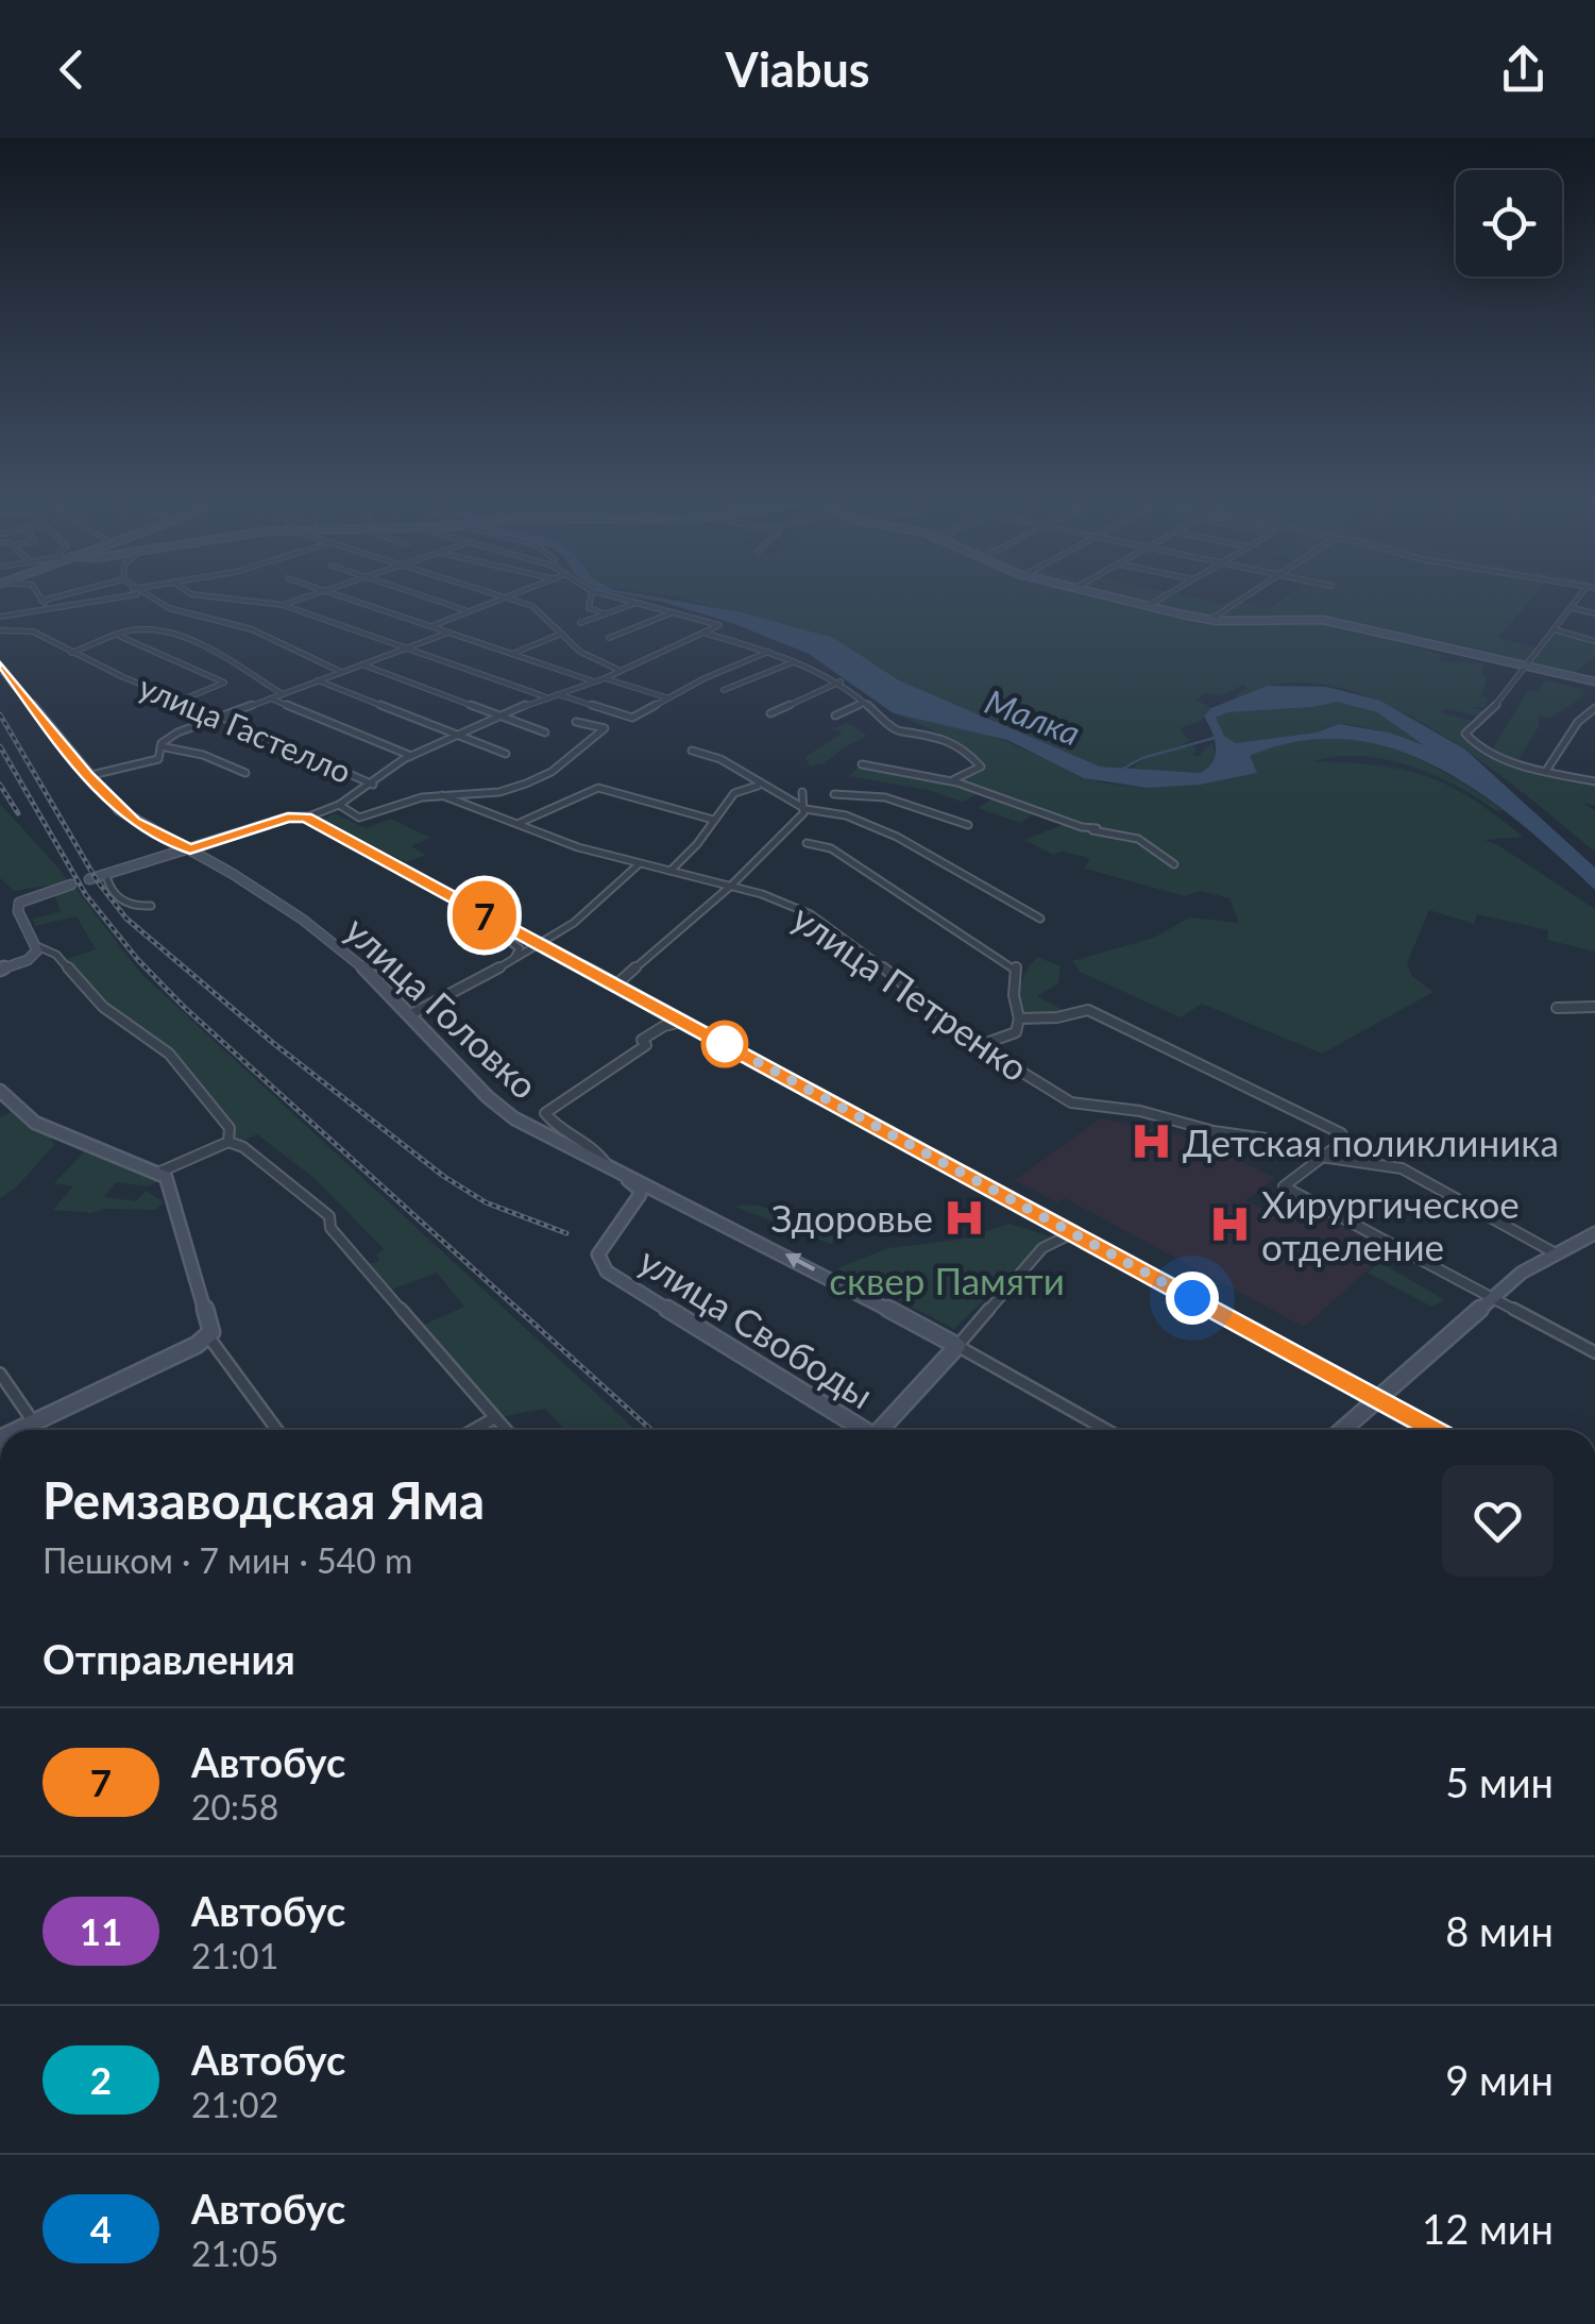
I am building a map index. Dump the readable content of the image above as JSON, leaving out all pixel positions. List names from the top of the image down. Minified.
{"streets":{"street":["улица Гастелло","улица Петренко","улица Головко","улица Свободы"]},"crossings":[["улица Головко","улица Свободы"]],"water":["Малка"],"parks":["сквер Памяти"],"places":{"hospital":["Детская поликлиника","Здоровье","Хирургическое отделение"]},"lines":["bus line 7"],"page":{"header":"Viabus","on_map":"7","heading":[["Ремзаводская Яма","Пешком · 7 мин · 540 m"],"Отправления"],"list":[{"mark":"7","name":"Автобус","note":"20:58","value":"5 мин"},{"mark":"11","name":"Автобус","note":"21:01","value":"8 мин"},{"mark":"2","name":"Автобус","note":"21:02","value":"9 мин"},{"mark":"4","name":"Автобус","note":"21:05","value":"12 мин"}]}}
